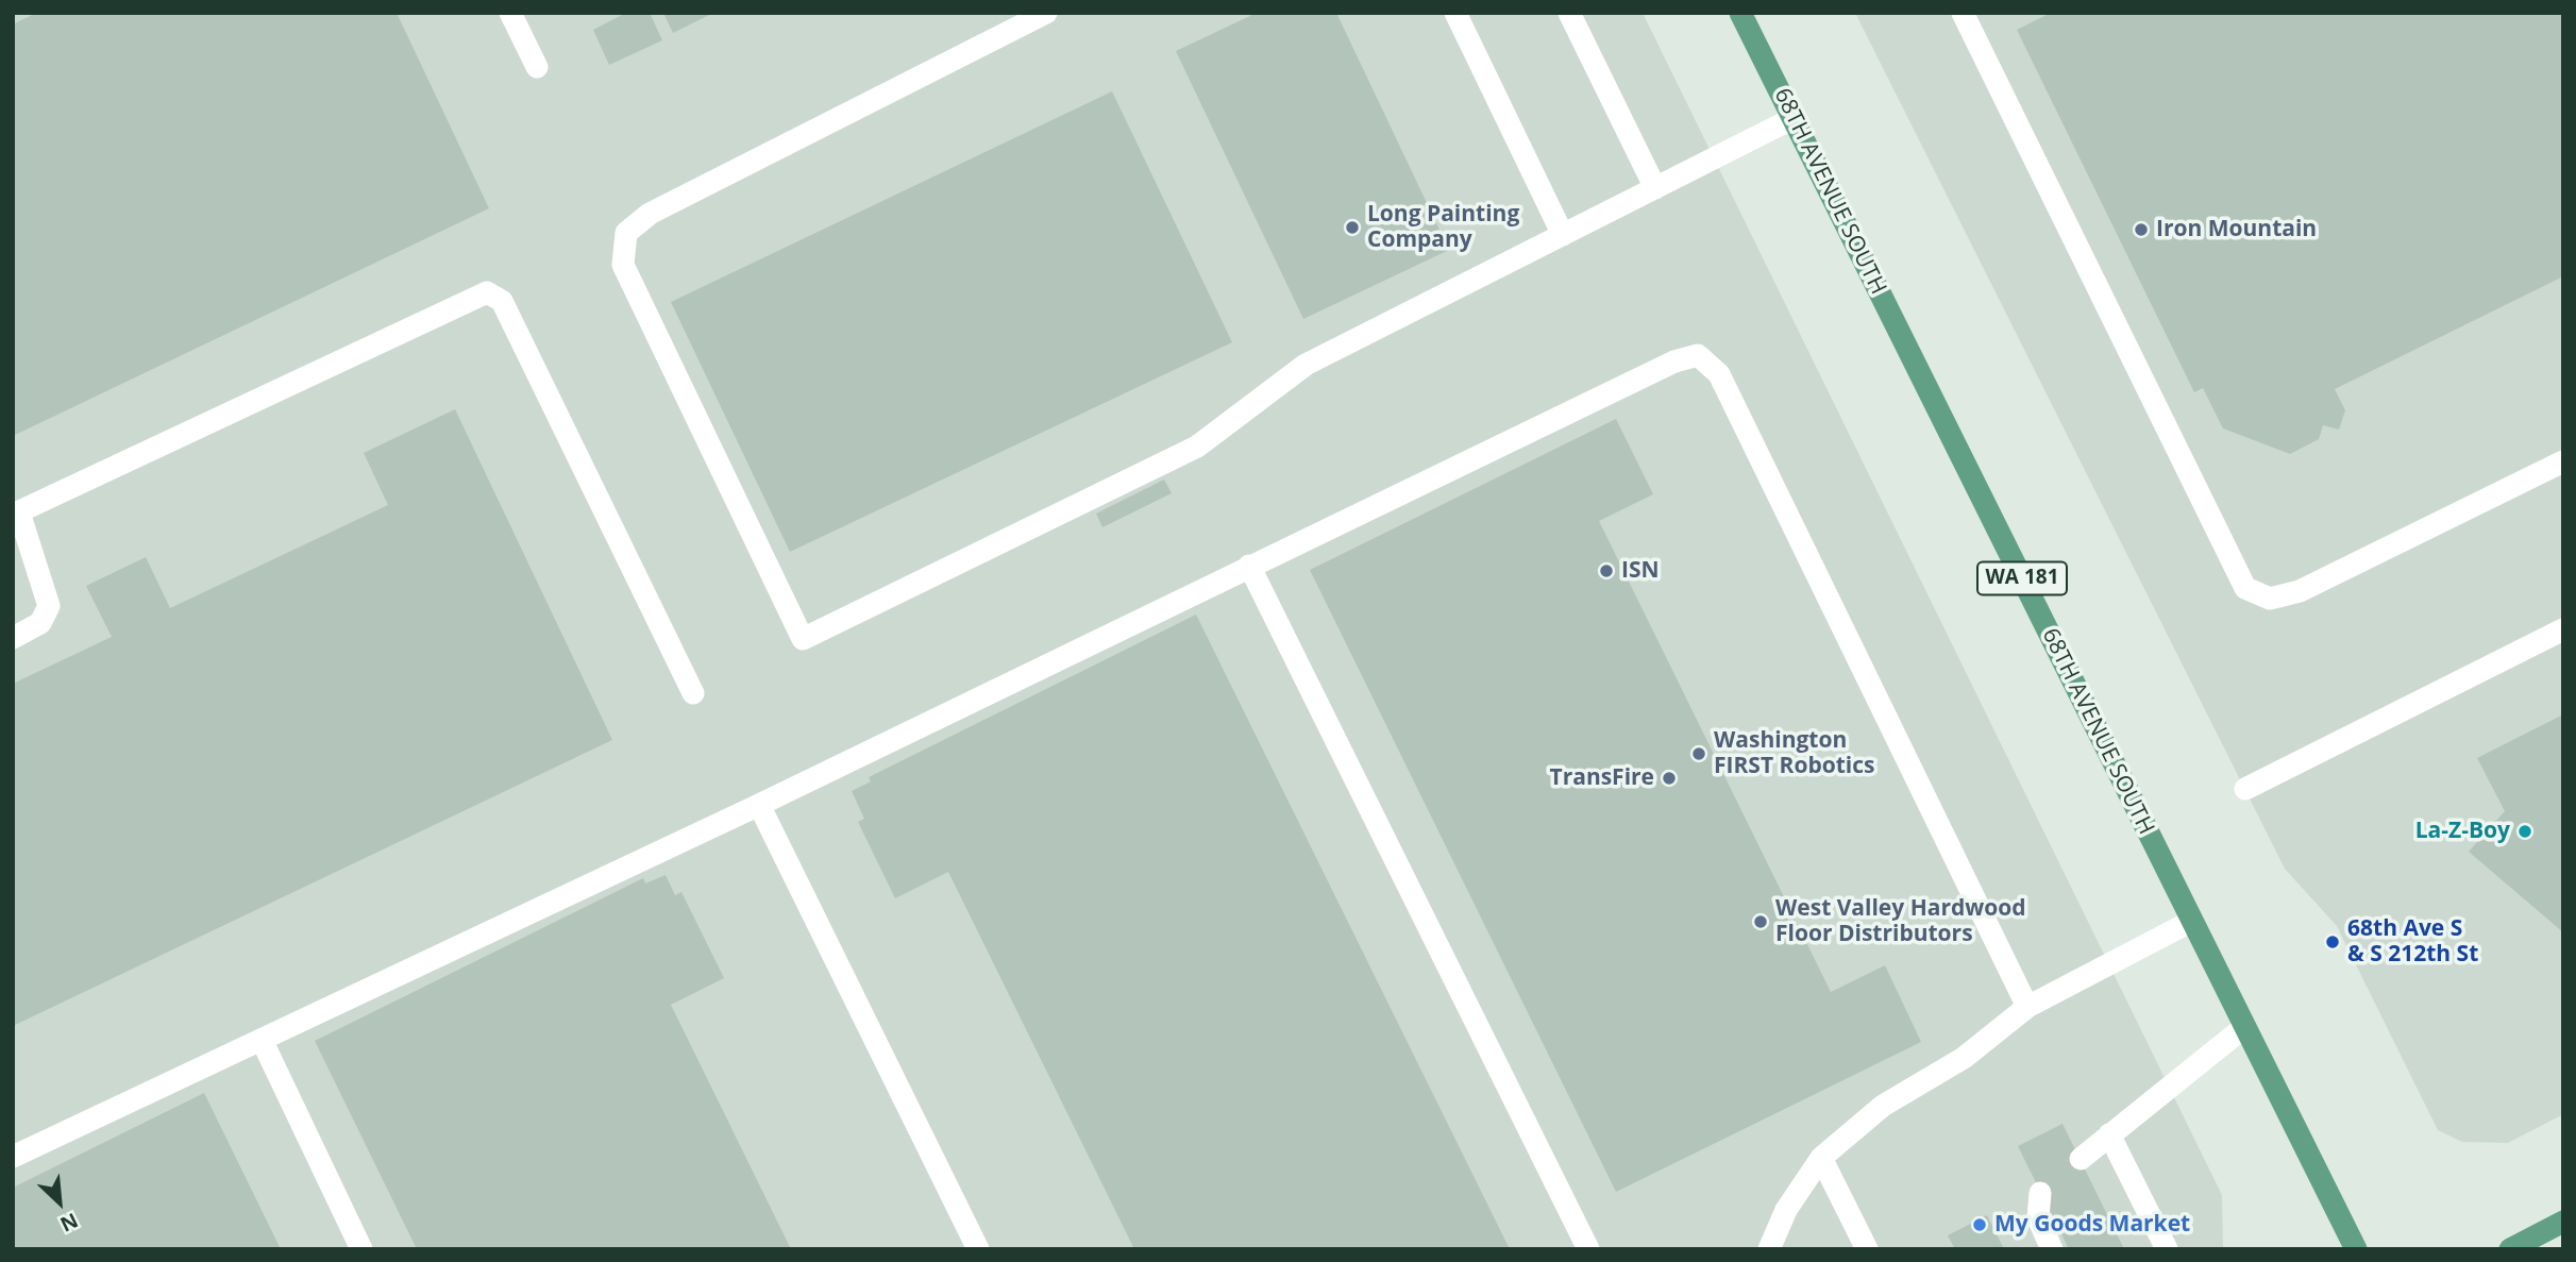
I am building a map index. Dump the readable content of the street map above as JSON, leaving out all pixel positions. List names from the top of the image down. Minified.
{"streets":{"main road":["68TH AVENUE SOUTH","WA 181"]},"places":["Long Painting Company","Iron Mountain","ISN","Washington FIRST Robotics","TransFire","La-Z-Boy","West Valley Hardwood Floor Distributors","68th Ave S & S 212th St","My Goods Market"],"north":"bottom right"}
